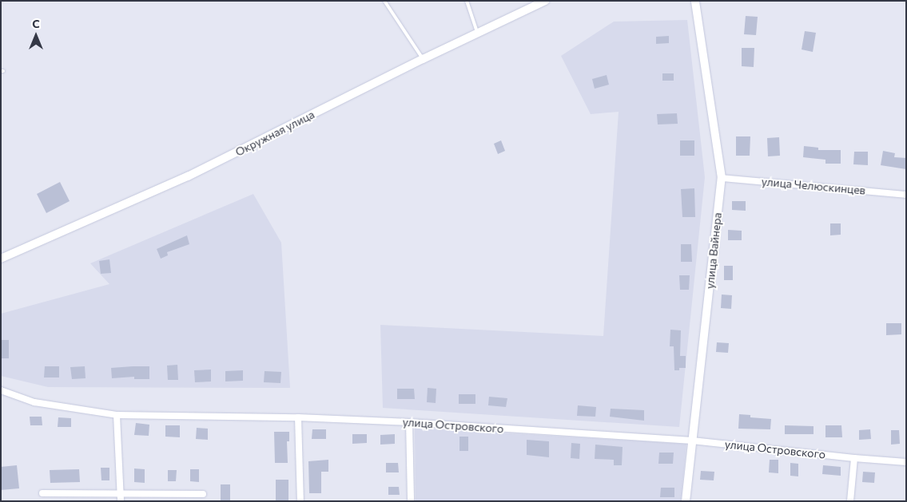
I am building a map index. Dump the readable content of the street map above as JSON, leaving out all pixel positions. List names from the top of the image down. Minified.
{"streets":{"street":["Окружная улица","улица Челюскинцев","улица Вайнера","улица Островского"]},"crossings":[["улица Челюскинцев","улица Вайнера"],["улица Вайнера","улица Островского"]],"north":"top"}
